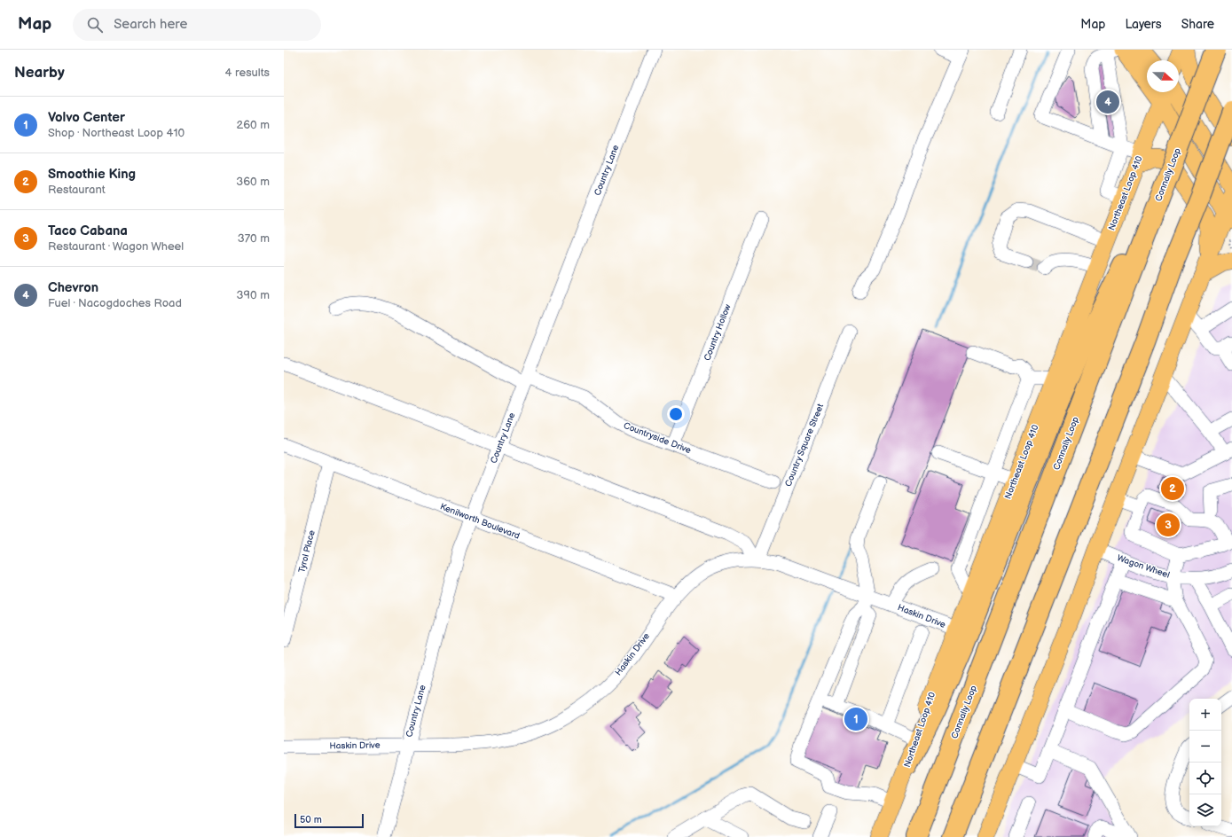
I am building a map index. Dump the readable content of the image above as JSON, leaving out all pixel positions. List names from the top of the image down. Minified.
{"streets":{"highway":["Connally Loop"],"main road":["Northeast Loop 410"],"street":["Country Lane","Country Hollow","Countryside Drive","Country Square Street","Kenilworth Boulevard","Tyrol Place","Wagon Wheel","Haskin Drive"]},"crossings":[["Country Lane","Countryside Drive"],["Country Lane","Kenilworth Boulevard"],["Country Lane","Haskin Drive"],["Northeast Loop 410","Haskin Drive"],["Country Hollow","Countryside Drive"],["Country Square Street","Haskin Drive"],["Kenilworth Boulevard","Tyrol Place"],["Kenilworth Boulevard","Haskin Drive"]],"scale_bar":"50 m","north":"right","page":{"header":"Map","search":"Search here","nav":["Map","Layers","Share"],"heading":["Nearby","4 results"],"pins":["4","2","3","1"],"list":[{"mark":"1","name":"Volvo Center","note":"Shop · Northeast Loop 410","value":"260 m"},{"mark":"2","name":"Smoothie King","note":"Restaurant","value":"360 m"},{"mark":"3","name":"Taco Cabana","note":"Restaurant · Wagon Wheel","value":"370 m"},{"mark":"4","name":"Chevron","note":"Fuel · Nacogdoches Road","value":"390 m"}],"map_buttons":["+","−"],"scale":"50 m"}}
